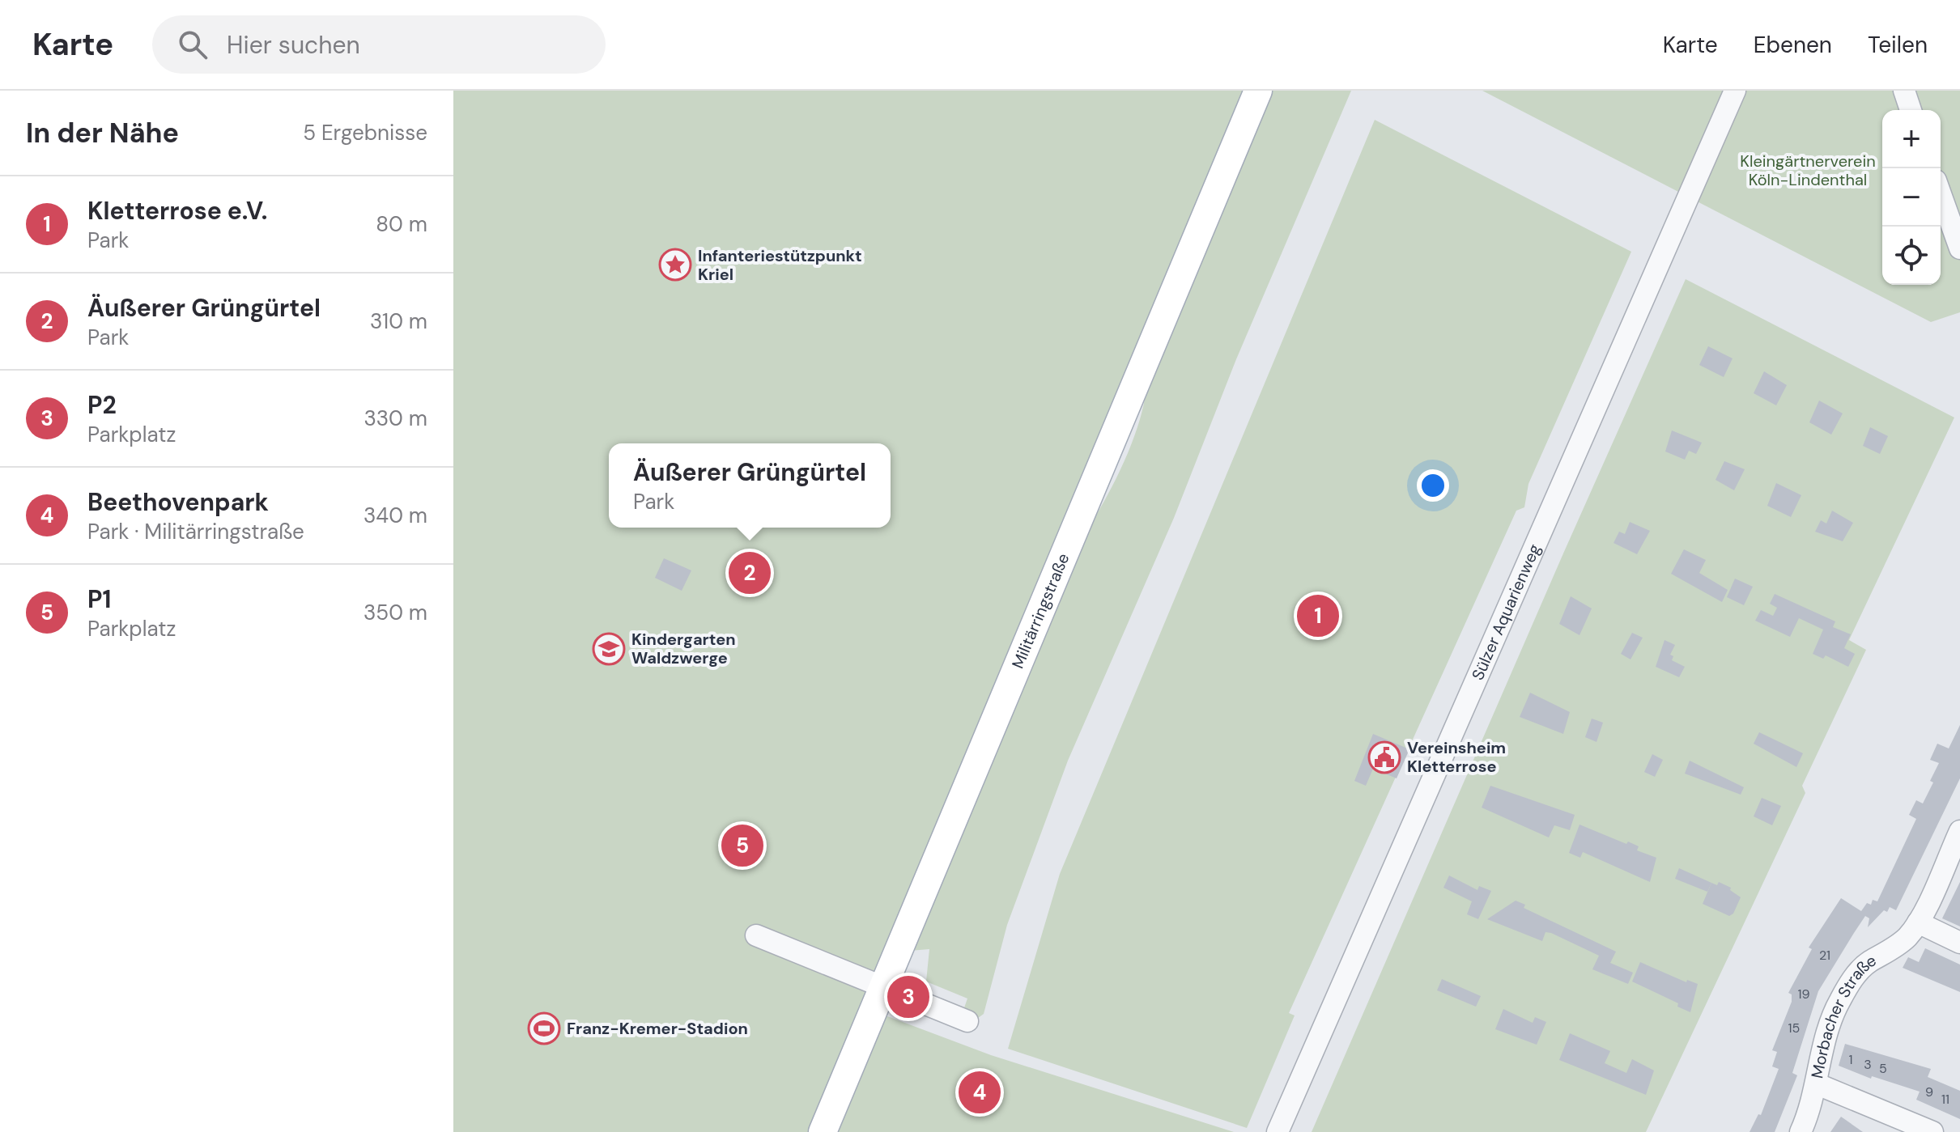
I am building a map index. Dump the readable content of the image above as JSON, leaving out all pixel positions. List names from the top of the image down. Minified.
{"streets":{"main road":["Militärringstraße"],"street":["Sülzer Aquarienweg","Morbacher Straße"]},"parks":["Kleingärtnerverein Köln-Lindenthal"],"places":{"place":["Infanteriestützpunkt Kriel"],"school or university":["Kindergarten Waldzwerge"],"public building":["Vereinsheim Kletterrose"],"sports":["Franz-Kremer-Stadion"]},"house_numbers":["21","19","15","1","3","5","9","11"],"page":{"header":"Karte","search":"Hier suchen","nav":["Karte","Ebenen","Teilen"],"heading":["In der Nähe","5 Ergebnisse"],"map_buttons":["+","−"],"list":[{"mark":"1","name":"Kletterrose e.V.","note":"Park","value":"80 m"},{"mark":"2","name":"Äußerer Grüngürtel","note":"Park","value":"310 m"},{"mark":"3","name":"P2","note":"Parkplatz","value":"330 m"},{"mark":"4","name":"Beethovenpark","note":"Park · Militärringstraße","value":"340 m"},{"mark":"5","name":"P1","note":"Parkplatz","value":"350 m"}],"popup":["Äußerer Grüngürtel","Park"],"pins":["2","1","5","3","4"]}}
